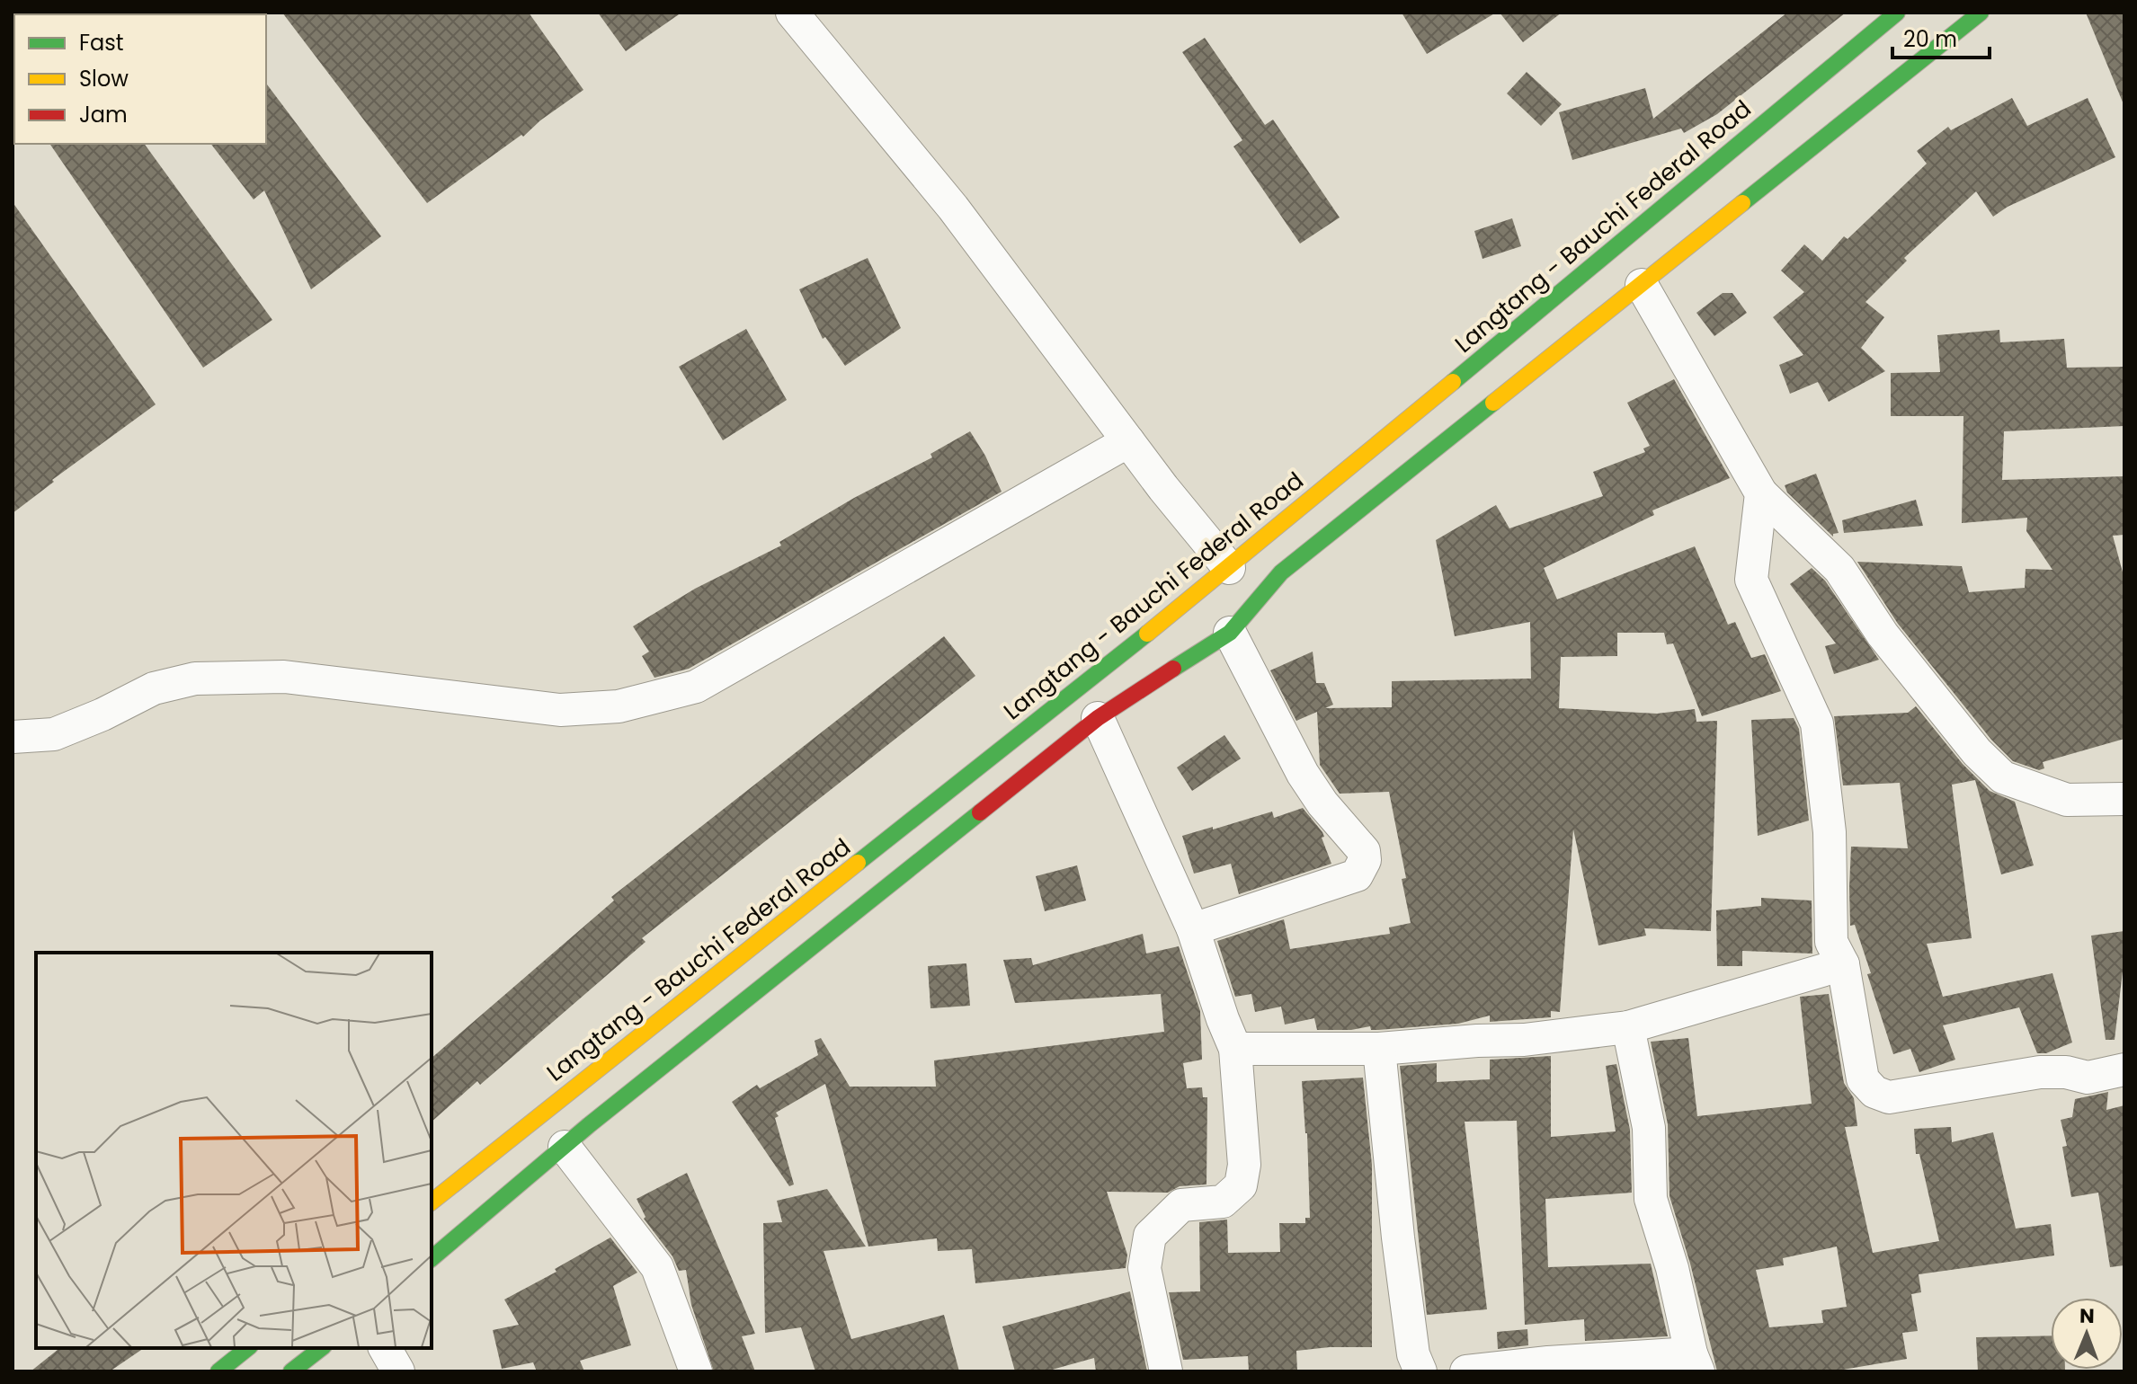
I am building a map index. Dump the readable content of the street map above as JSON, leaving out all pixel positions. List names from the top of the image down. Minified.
{"streets":{"main road":["Langtang - Bauchi Federal Road"]},"legend":["Fast","Slow","Jam"],"scale_bar":"20 m","north":"top"}
